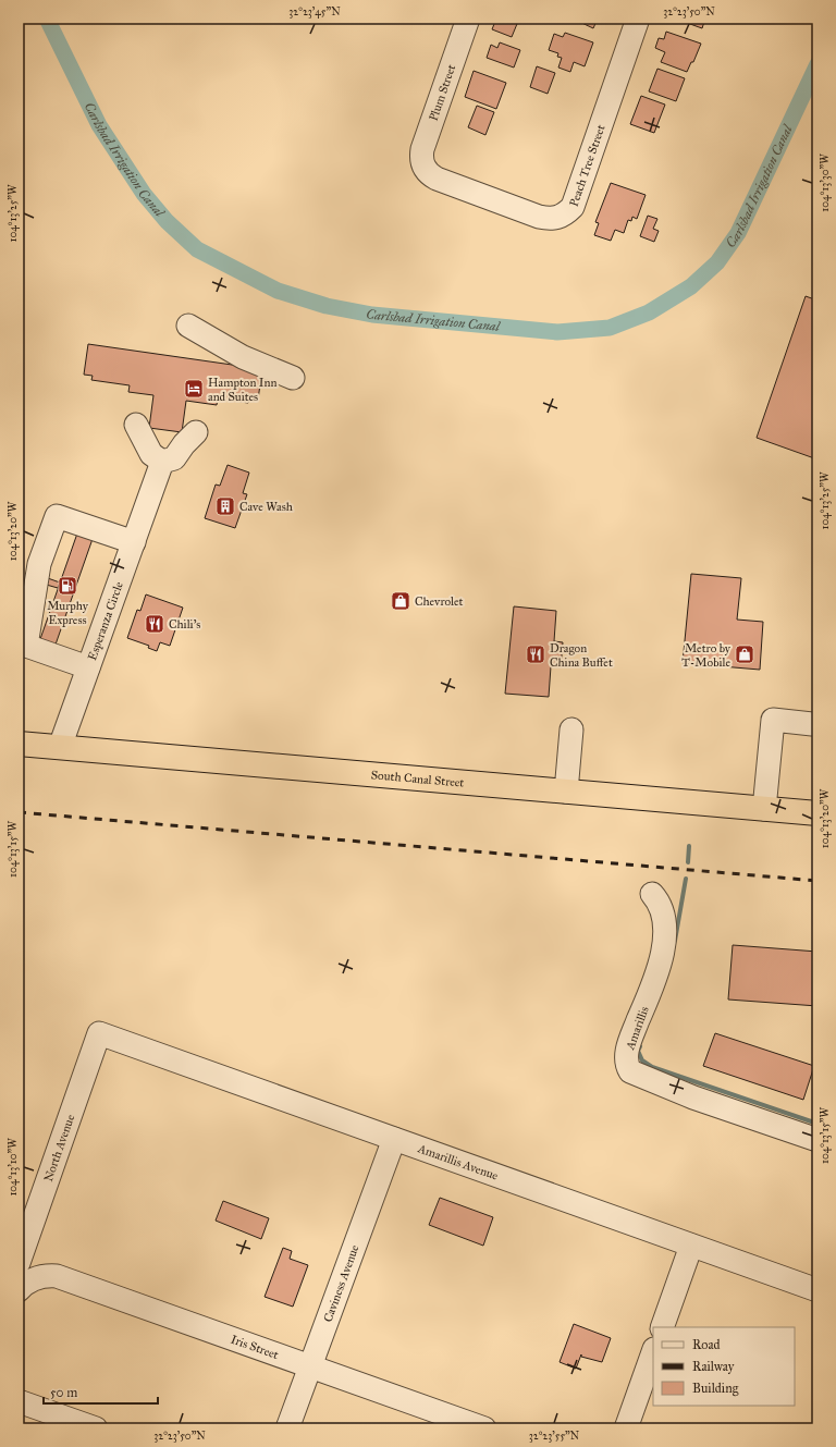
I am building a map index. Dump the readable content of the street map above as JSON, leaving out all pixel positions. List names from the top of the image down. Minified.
{"streets":{"highway":["South Canal Street"],"street":["Plum Street","Peach Tree Street","Esperanza Circle","Amarillis","North Avenue","Amarillis Avenue","Caviness Avenue","Iris Street"]},"crossings":[["Plum Street","Peach Tree Street"],["Esperanza Circle","South Canal Street"],["North Avenue","Amarillis Avenue"],["North Avenue","Iris Street"],["Amarillis Avenue","Caviness Avenue"],["Caviness Avenue","Iris Street"]],"water":["Carlsbad Irrigation Canal"],"places":{"hotel":["Hampton Inn and Suites"],"building":["Cave Wash"],"fuel station":["Murphy Express"],"shop":["Chevrolet","Metro by T-Mobile"],"restaurant":["Chili's","Dragon China Buffet"]},"legend":["Road","Railway","Building"],"scale_bar":"50 m","coordinates":["32°23'45\"N","32°23'50\"N","104°13'30\"W","104°13'25\"W","104°13'20\"W","104°13'15\"W","104°13'10\"W","32°23'55\"N"]}
